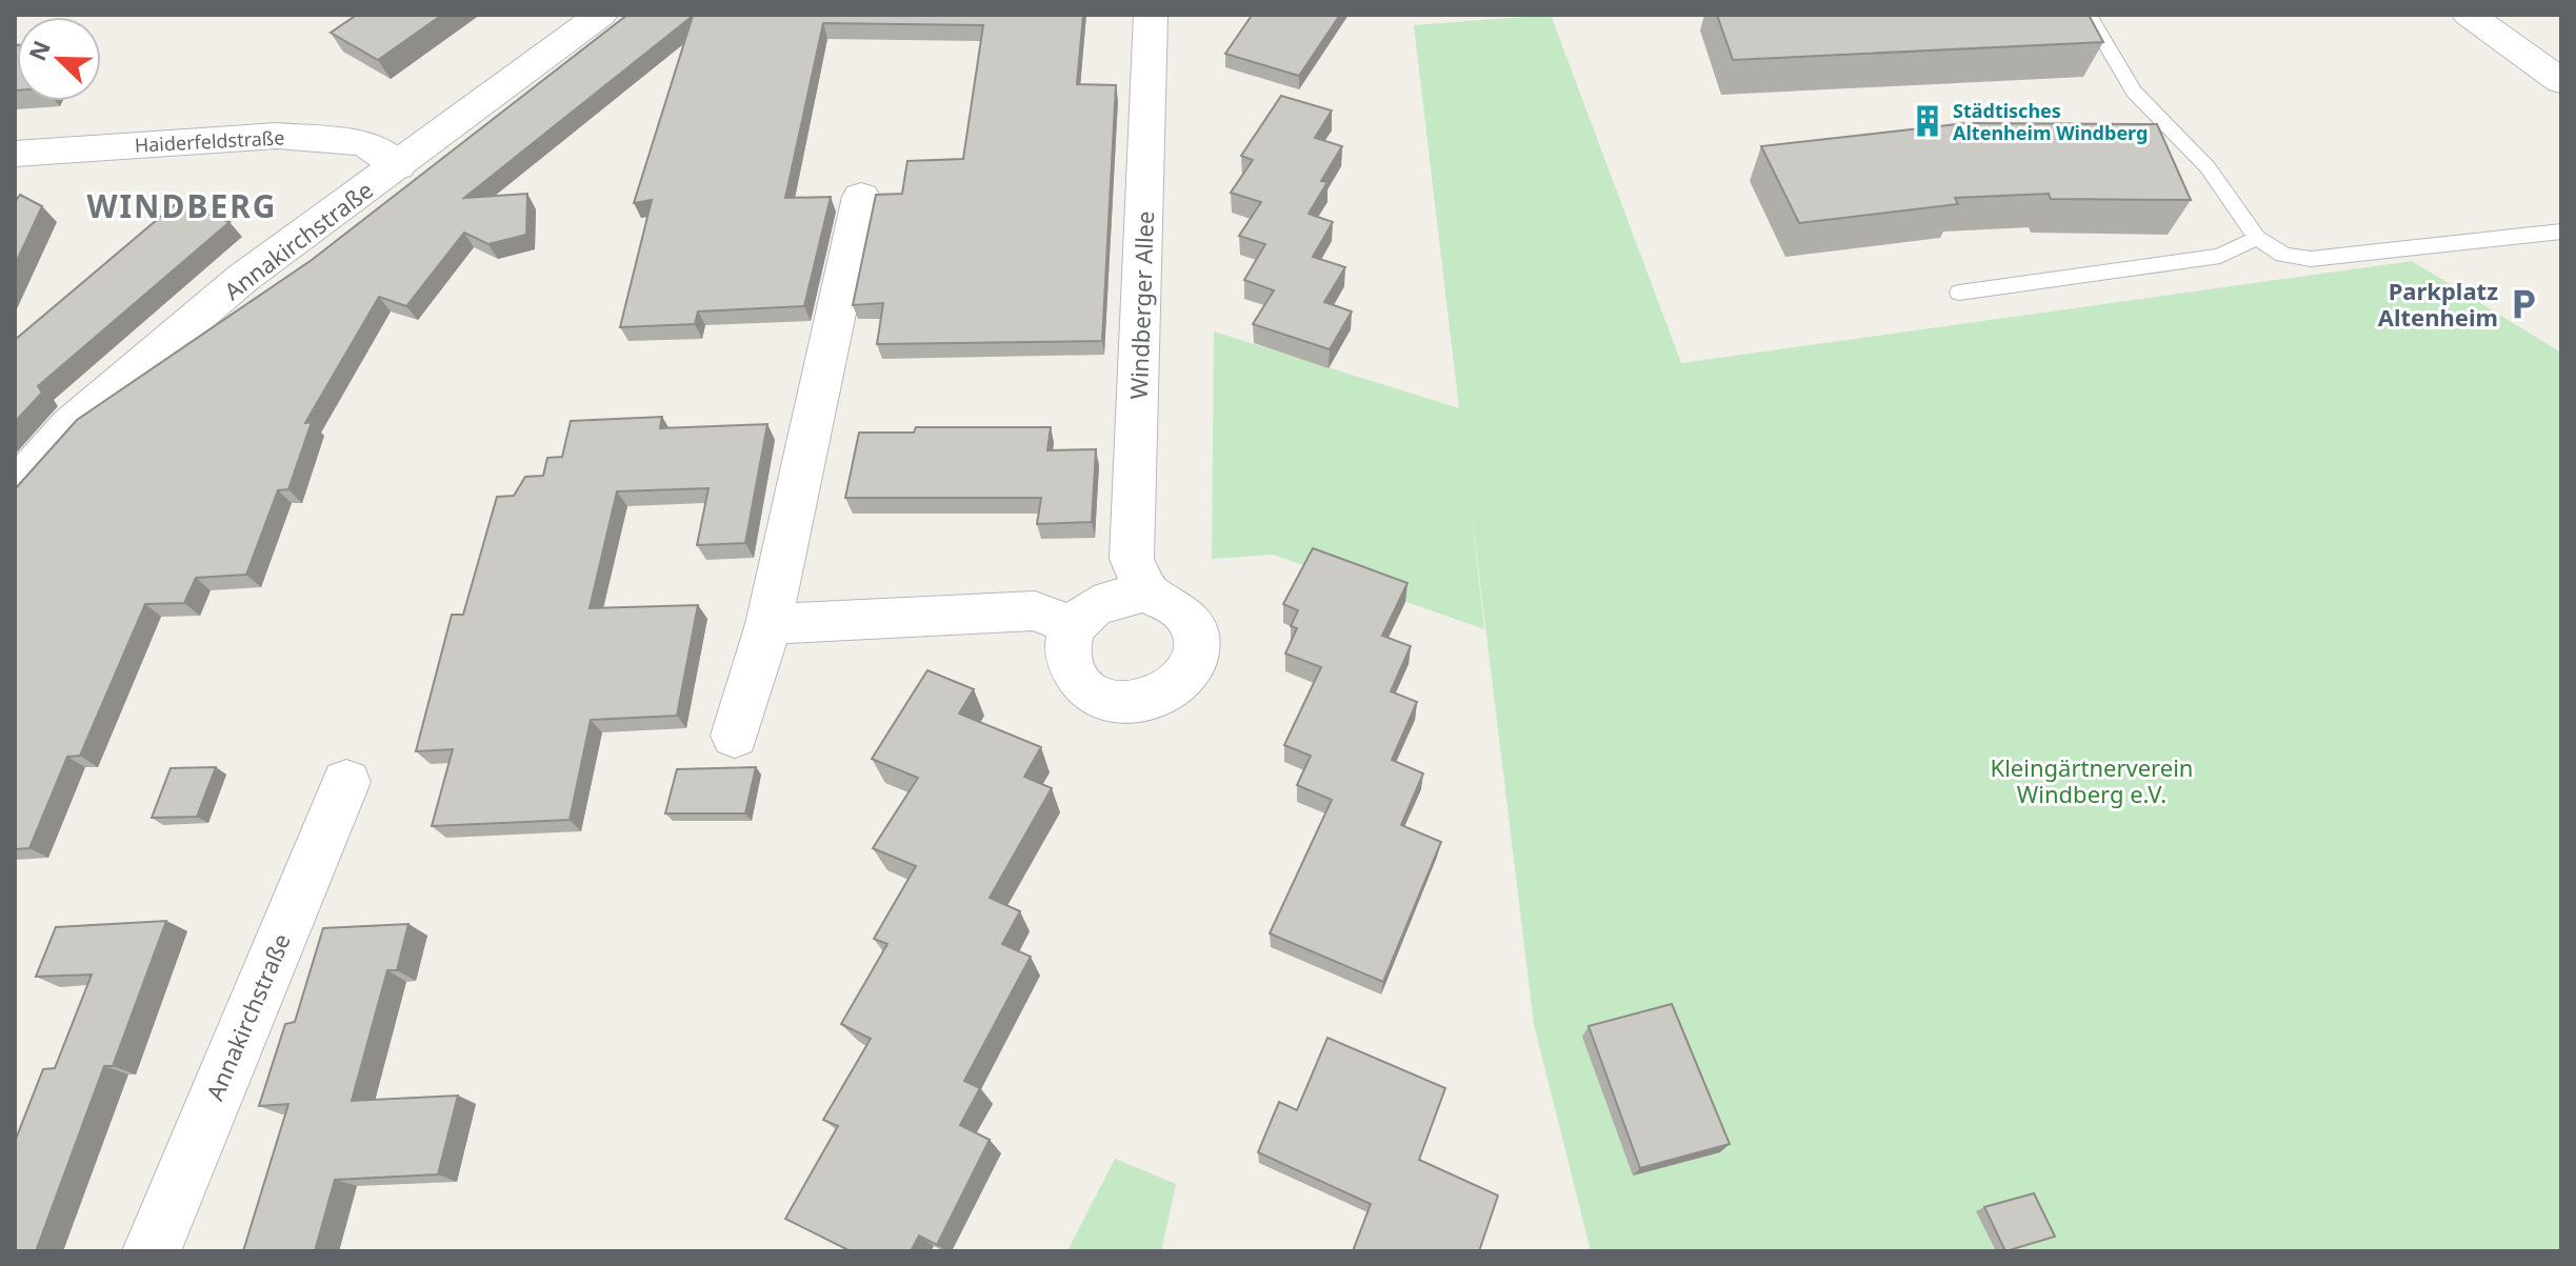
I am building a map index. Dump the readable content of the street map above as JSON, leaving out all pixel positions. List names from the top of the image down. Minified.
{"streets":{"street":["Haiderfeldstraße","Annakirchstraße","Windberger Allee"]},"crossings":[["Haiderfeldstraße","Annakirchstraße"]],"districts":["WINDBERG"],"parks":["Kleingärtnerverein Windberg e.V."],"places":{"building":["Städtisches Altenheim Windberg"],"parking":["Parkplatz Altenheim"]},"north":"top left"}
